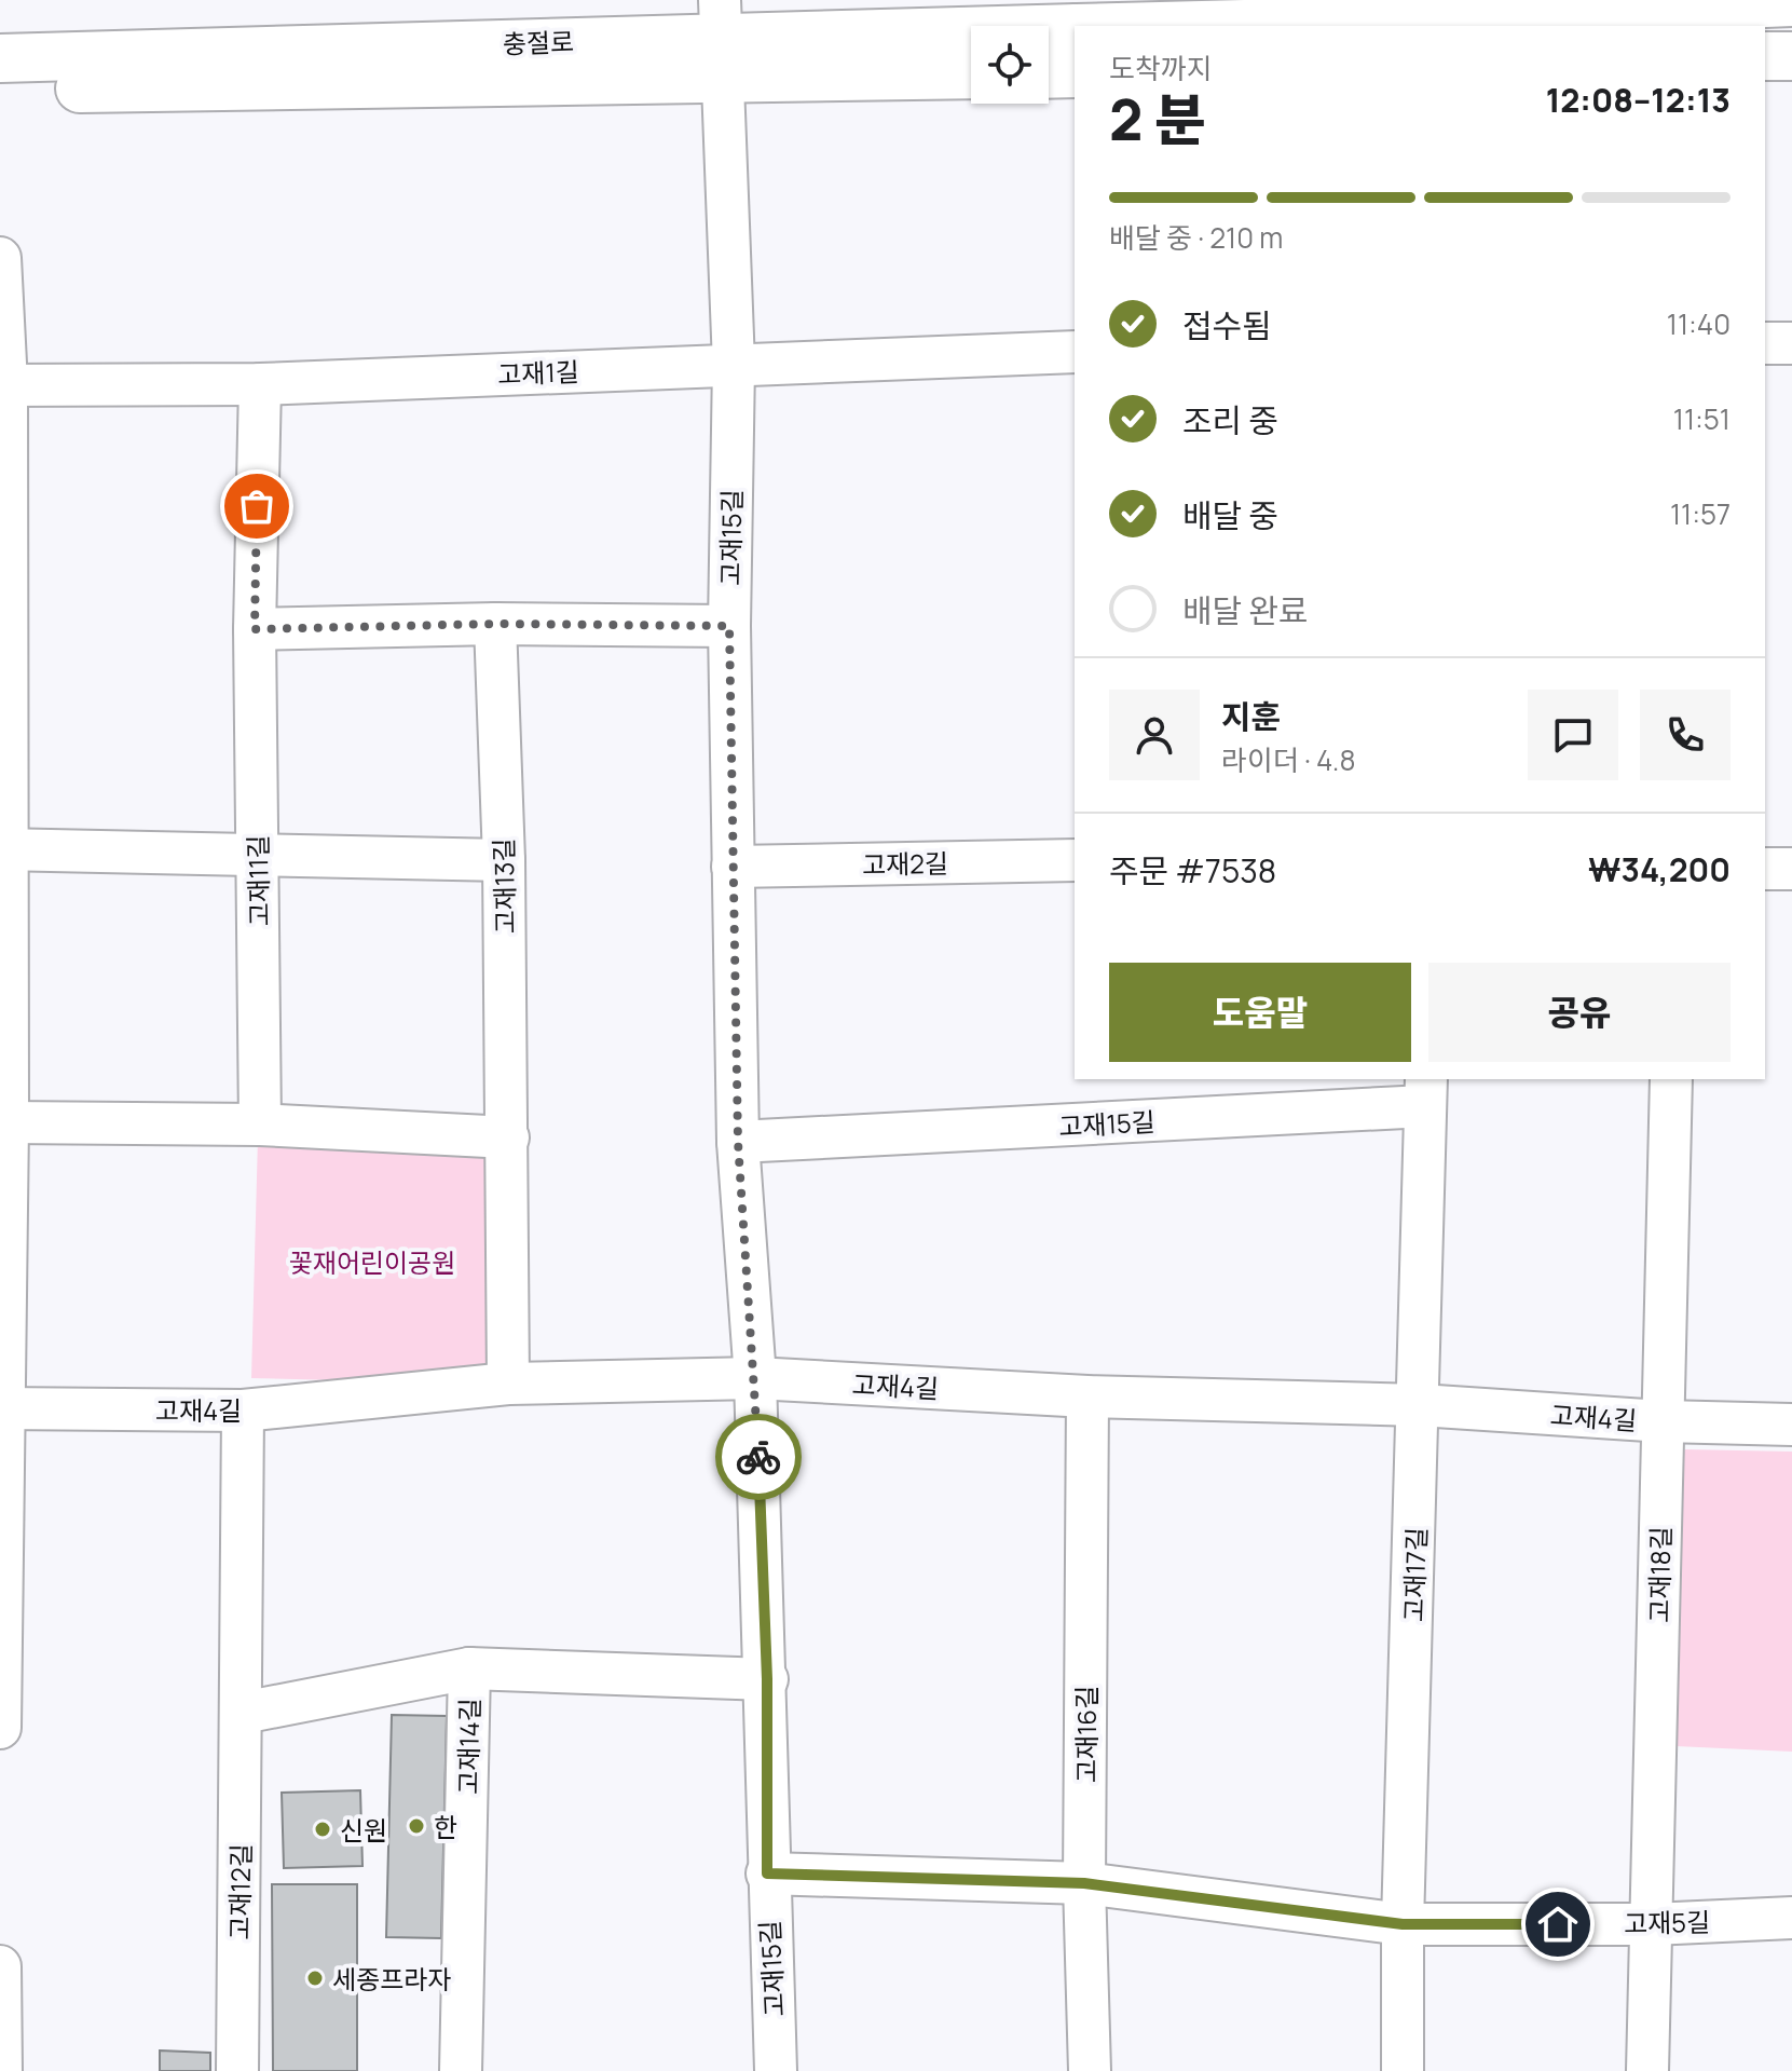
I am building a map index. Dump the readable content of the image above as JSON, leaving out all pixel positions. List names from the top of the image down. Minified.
{"streets":{"street":["충절로","고재1길","고재15길","고재2길","고재11길","고재13길","고재4길","고재17길","고재18길","고재16길","고재14길","고재12길","고재5길"]},"crossings":[["충절로","고재15길"],["고재1길","고재15길"],["고재1길","고재11길"],["고재15길","고재2길"],["고재15길","고재4길"],["고재15길","고재17길"],["고재15길","고재14길"],["고재15길","고재5길"],["고재13길","고재4길"],["고재4길","고재17길"],["고재4길","고재18길"],["고재4길","고재16길"],["고재4길","고재12길"],["고재17길","고재5길"],["고재18길","고재5길"],["고재16길","고재5길"]],"parks":["꽃재어린이공원"],"places":["한","신원","세종프라자"],"page":{"heading":["2 분","도착까지","12:08–12:13"],"panel":["지훈","라이더 · 4.8","주문 #7538","₩34,200"],"bar":"배달 중 · 210 m","list":[["접수됨","11:40"],["조리 중","11:51"],["배달 중","11:57"],"배달 완료"],"buttons":["도움말","공유"]}}
